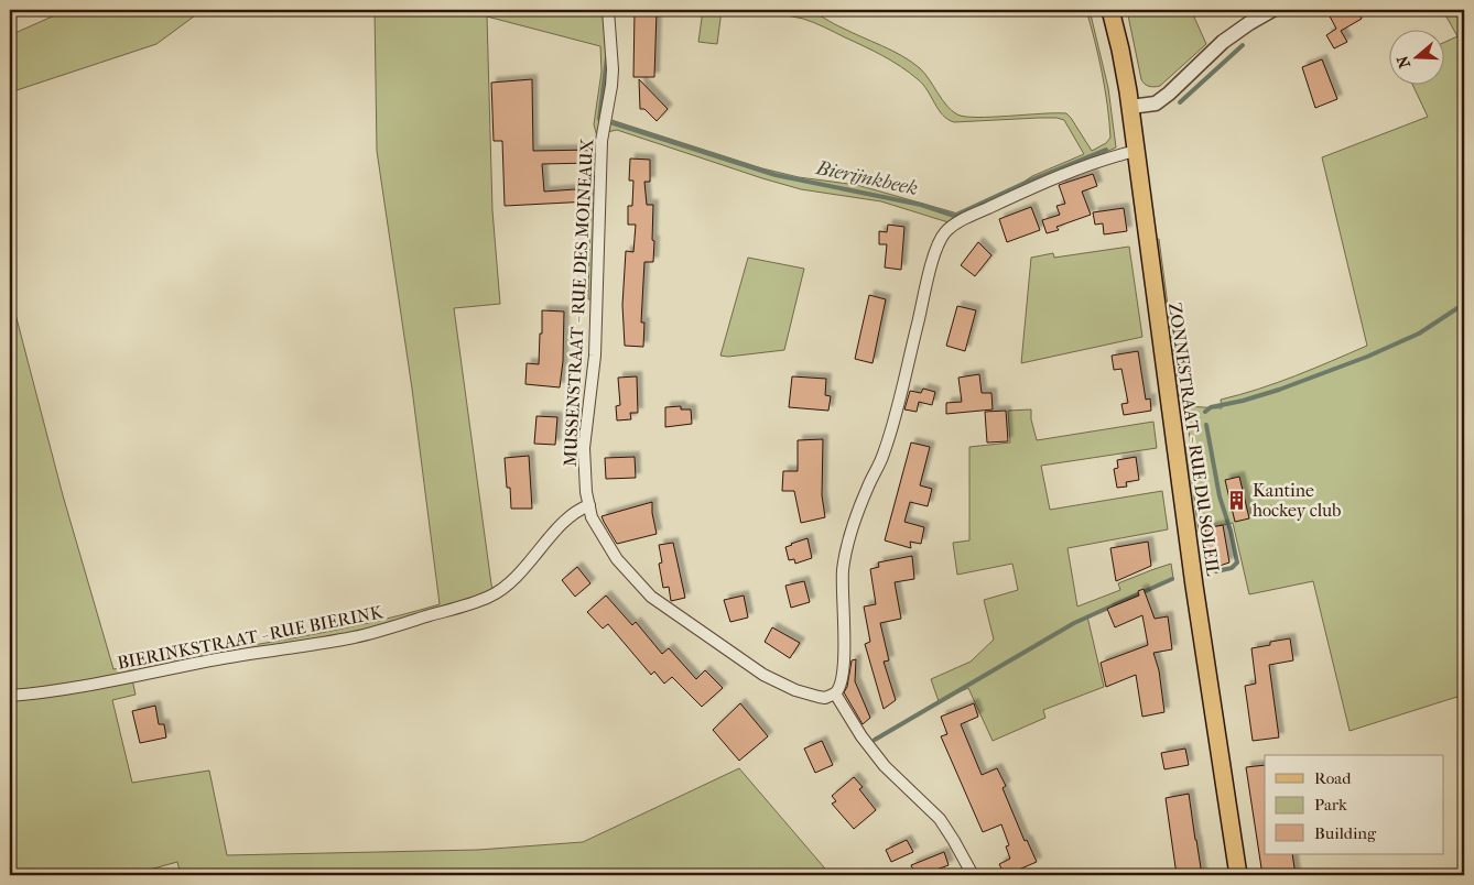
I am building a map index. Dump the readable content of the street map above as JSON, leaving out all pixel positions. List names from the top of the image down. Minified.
{"streets":{"main road":["ZONNESTRAAT - RUE DU SOLEIL"],"street":["MUSSENSTRAAT - RUE DES MOINEAUX","BIERINKSTRAAT - RUE BIERINK"]},"crossings":[["MUSSENSTRAAT - RUE DES MOINEAUX","BIERINKSTRAAT - RUE BIERINK"]],"water":["Bierijnkbeek"],"places":{"building":["Kantine hockey club"]},"legend":["Road","Park","Building"],"north":"left"}
